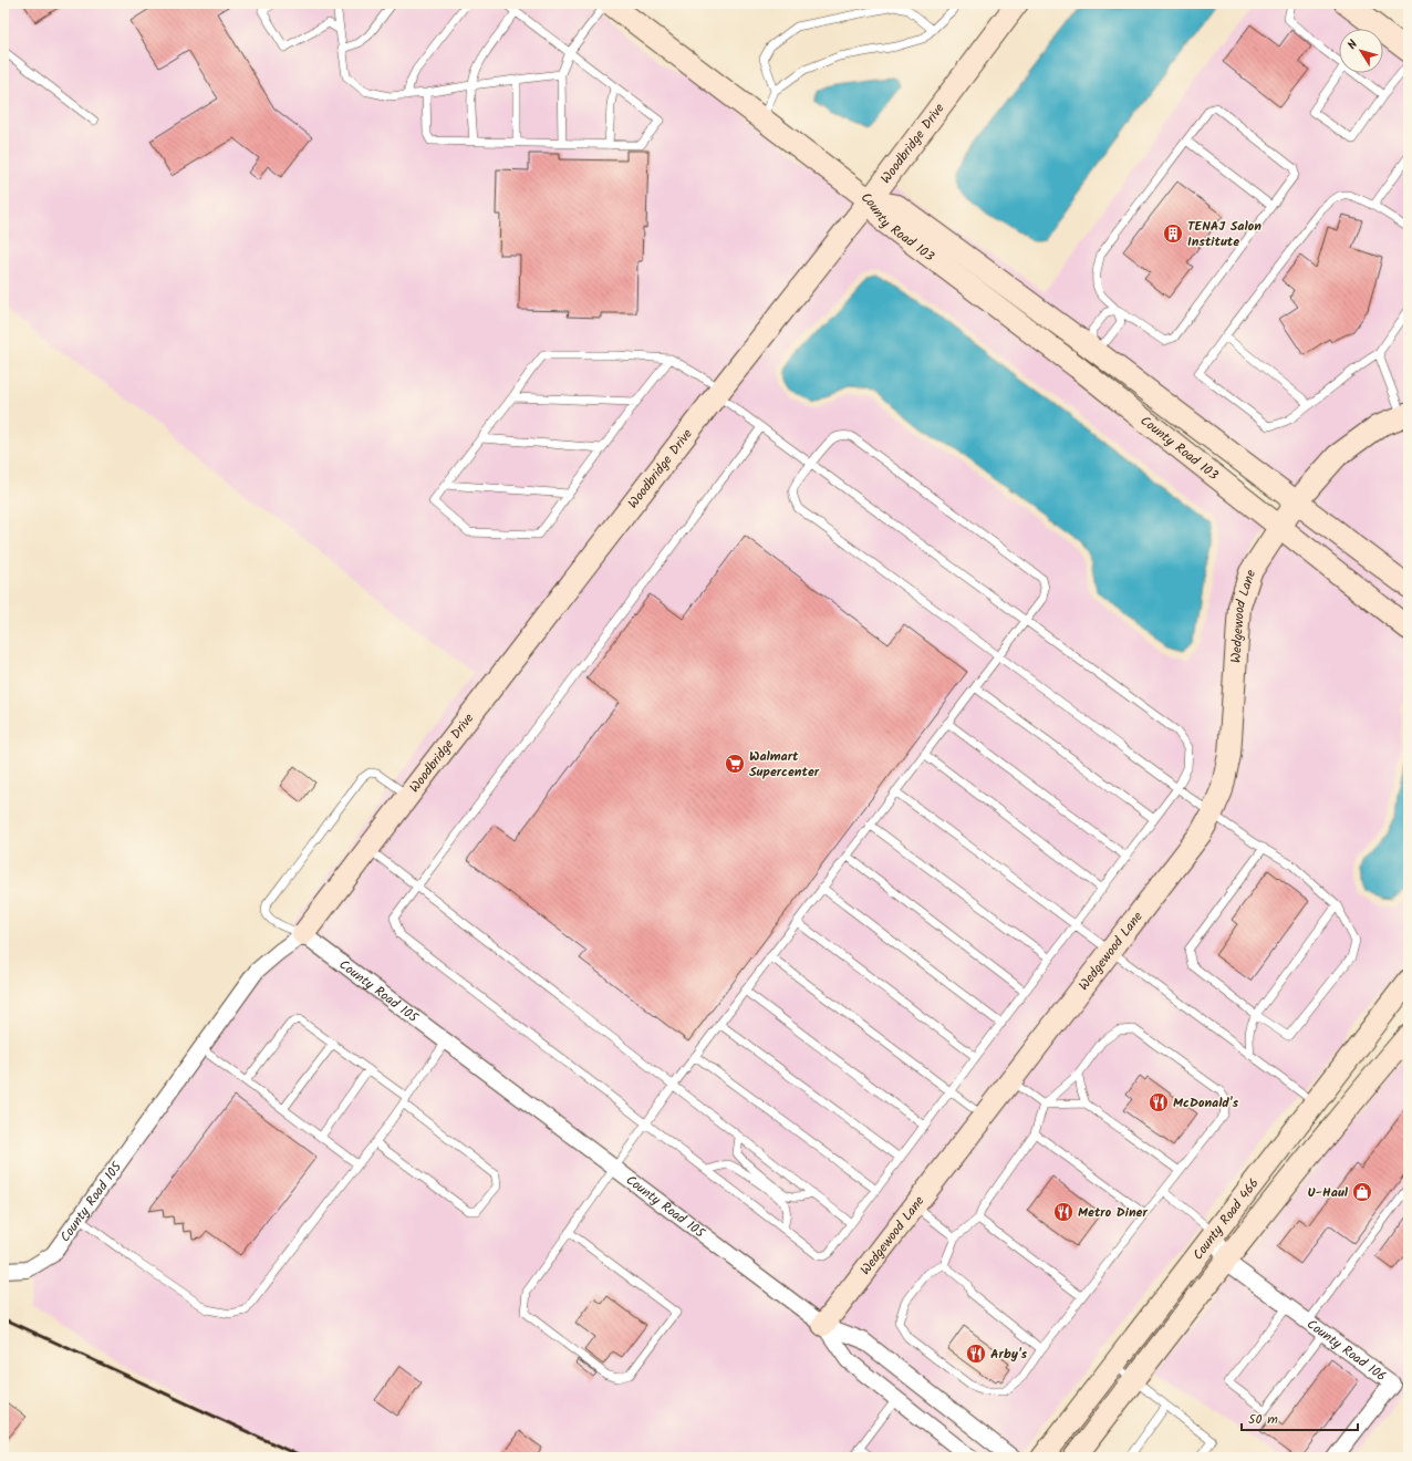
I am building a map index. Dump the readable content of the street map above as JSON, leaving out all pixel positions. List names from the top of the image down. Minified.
{"streets":{"street":["Woodbridge Drive","County Road 103","Wedgewood Lane","County Road 105","County Road 466","County Road 106"]},"crossings":[["Woodbridge Drive","County Road 103"],["Woodbridge Drive","County Road 105"],["County Road 103","Wedgewood Lane"],["Wedgewood Lane","County Road 105"],["County Road 466","County Road 106"]],"places":{"building":["TENAJ Salon Institute"],"supermarket":["Walmart Supercenter"],"restaurant":["McDonald's","Metro Diner","Arby's"],"shop":["U-Haul"]},"scale_bar":"50 m","north":"top left"}
